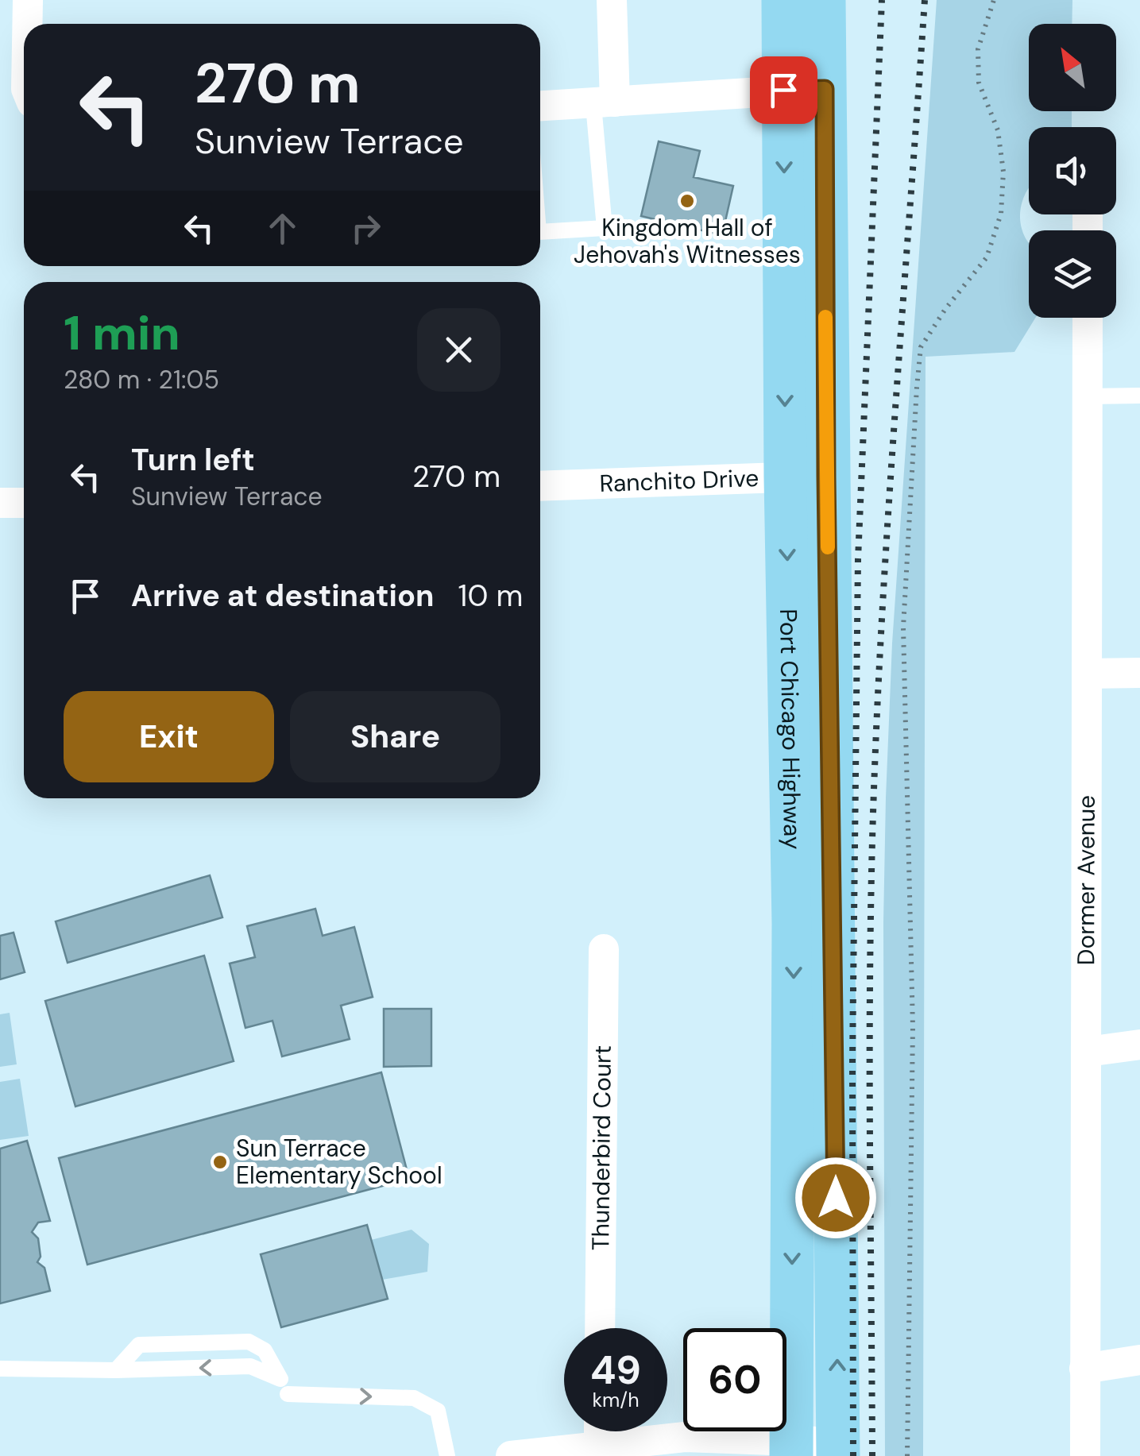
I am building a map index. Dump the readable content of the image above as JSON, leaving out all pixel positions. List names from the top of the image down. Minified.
{"streets":{"main road":["Port Chicago Highway"],"street":["Ranchito Drive","Dormer Avenue","Thunderbird Court"]},"crossings":[["Ranchito Drive","Port Chicago Highway"]],"places":["Kingdom Hall of Jehovah's Witnesses","Sun Terrace Elementary School"],"north":"top left","page":{"turn":["270 m","Sunview Terrace"],"heading":["1 min","280 m · 21:05"],"list":[{"name":"Turn left","note":"Sunview Terrace","value":"270 m"},{"name":"Arrive at destination","value":"10 m"}],"buttons":["Exit","Share"],"speed":"49 km/h","limit":"60"}}
